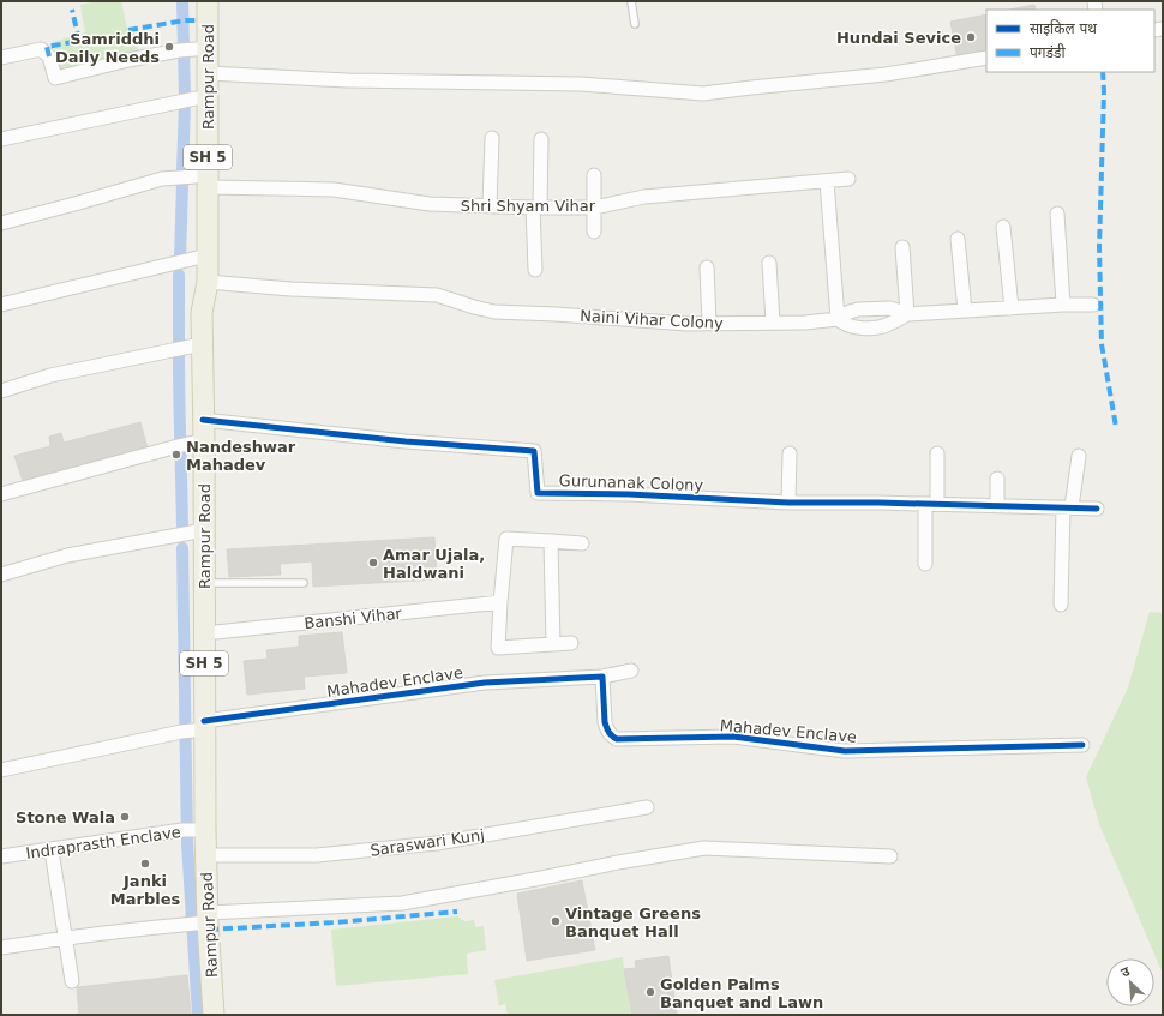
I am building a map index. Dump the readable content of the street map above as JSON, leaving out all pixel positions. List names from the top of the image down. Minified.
{"streets":{"main road":["Rampur Road","SH 5"],"street":["Shri Shyam Vihar","Naini Vihar Colony","Gurunanak Colony","Banshi Vihar","Mahadev Enclave","Indraprasth Enclave","Saraswari Kunj"]},"crossings":[["Rampur Road","Shri Shyam Vihar"],["Rampur Road","Naini Vihar Colony"],["Rampur Road","Gurunanak Colony"],["Rampur Road","Banshi Vihar"],["Rampur Road","Mahadev Enclave"],["Rampur Road","Indraprasth Enclave"],["Rampur Road","Saraswari Kunj"]],"places":["Hundai Sevice","Samriddhi Daily Needs","Nandeshwar Mahadev","Amar Ujala, Haldwani","Stone Wala","Janki Marbles","Vintage Greens Banquet Hall","Golden Palms Banquet and Lawn"],"legend":["साइकिल पथ","पगडंडी"],"north":"top left"}
